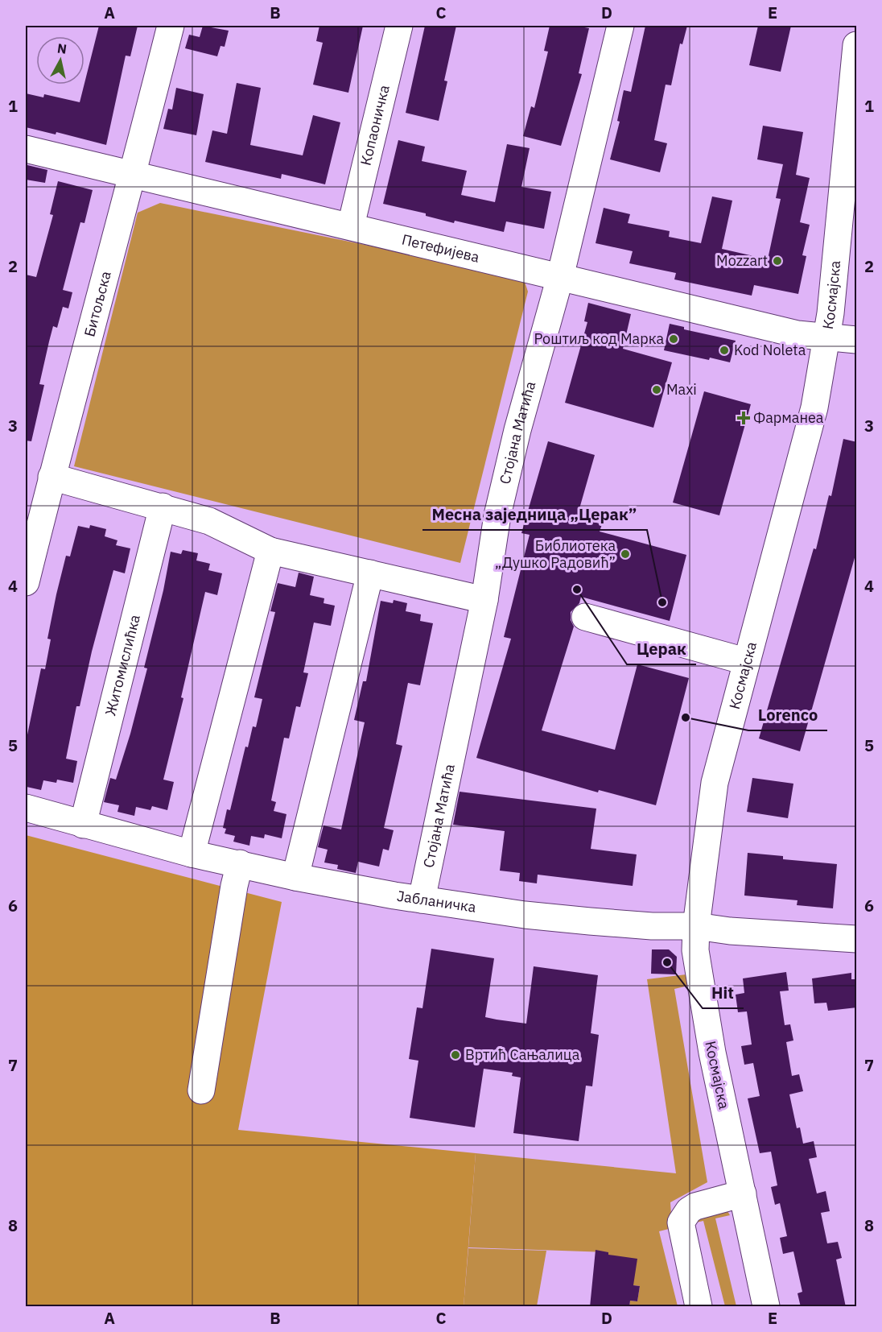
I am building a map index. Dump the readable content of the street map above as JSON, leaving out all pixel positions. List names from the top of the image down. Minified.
{"streets":{"street":["Копаоничка","Петефијева","Космајска","Битољска","Стојана Матића","Житомислићка","Јабланичка"]},"crossings":[["Копаоничка","Петефијева"],["Петефијева","Космајска"],["Петефијева","Битољска"],["Петефијева","Стојана Матића"],["Космајска","Јабланичка"],["Стојана Матића","Јабланичка"],["Житомислићка","Јабланичка"]],"places":{"other":["Mozzart","Роштиљ код Марка","Kod Noleta","Maxi","Библиотека „Душко Радовић”","Церак","Месна заједница „Церак”","Lorenco","Hit","Вртић Сањалица"],"health":["Фарманеа"]},"north":"top","grid":{"columns":["A","B","C","D","E"],"rows":["1","2","3","4","5","6","7","8"]}}
